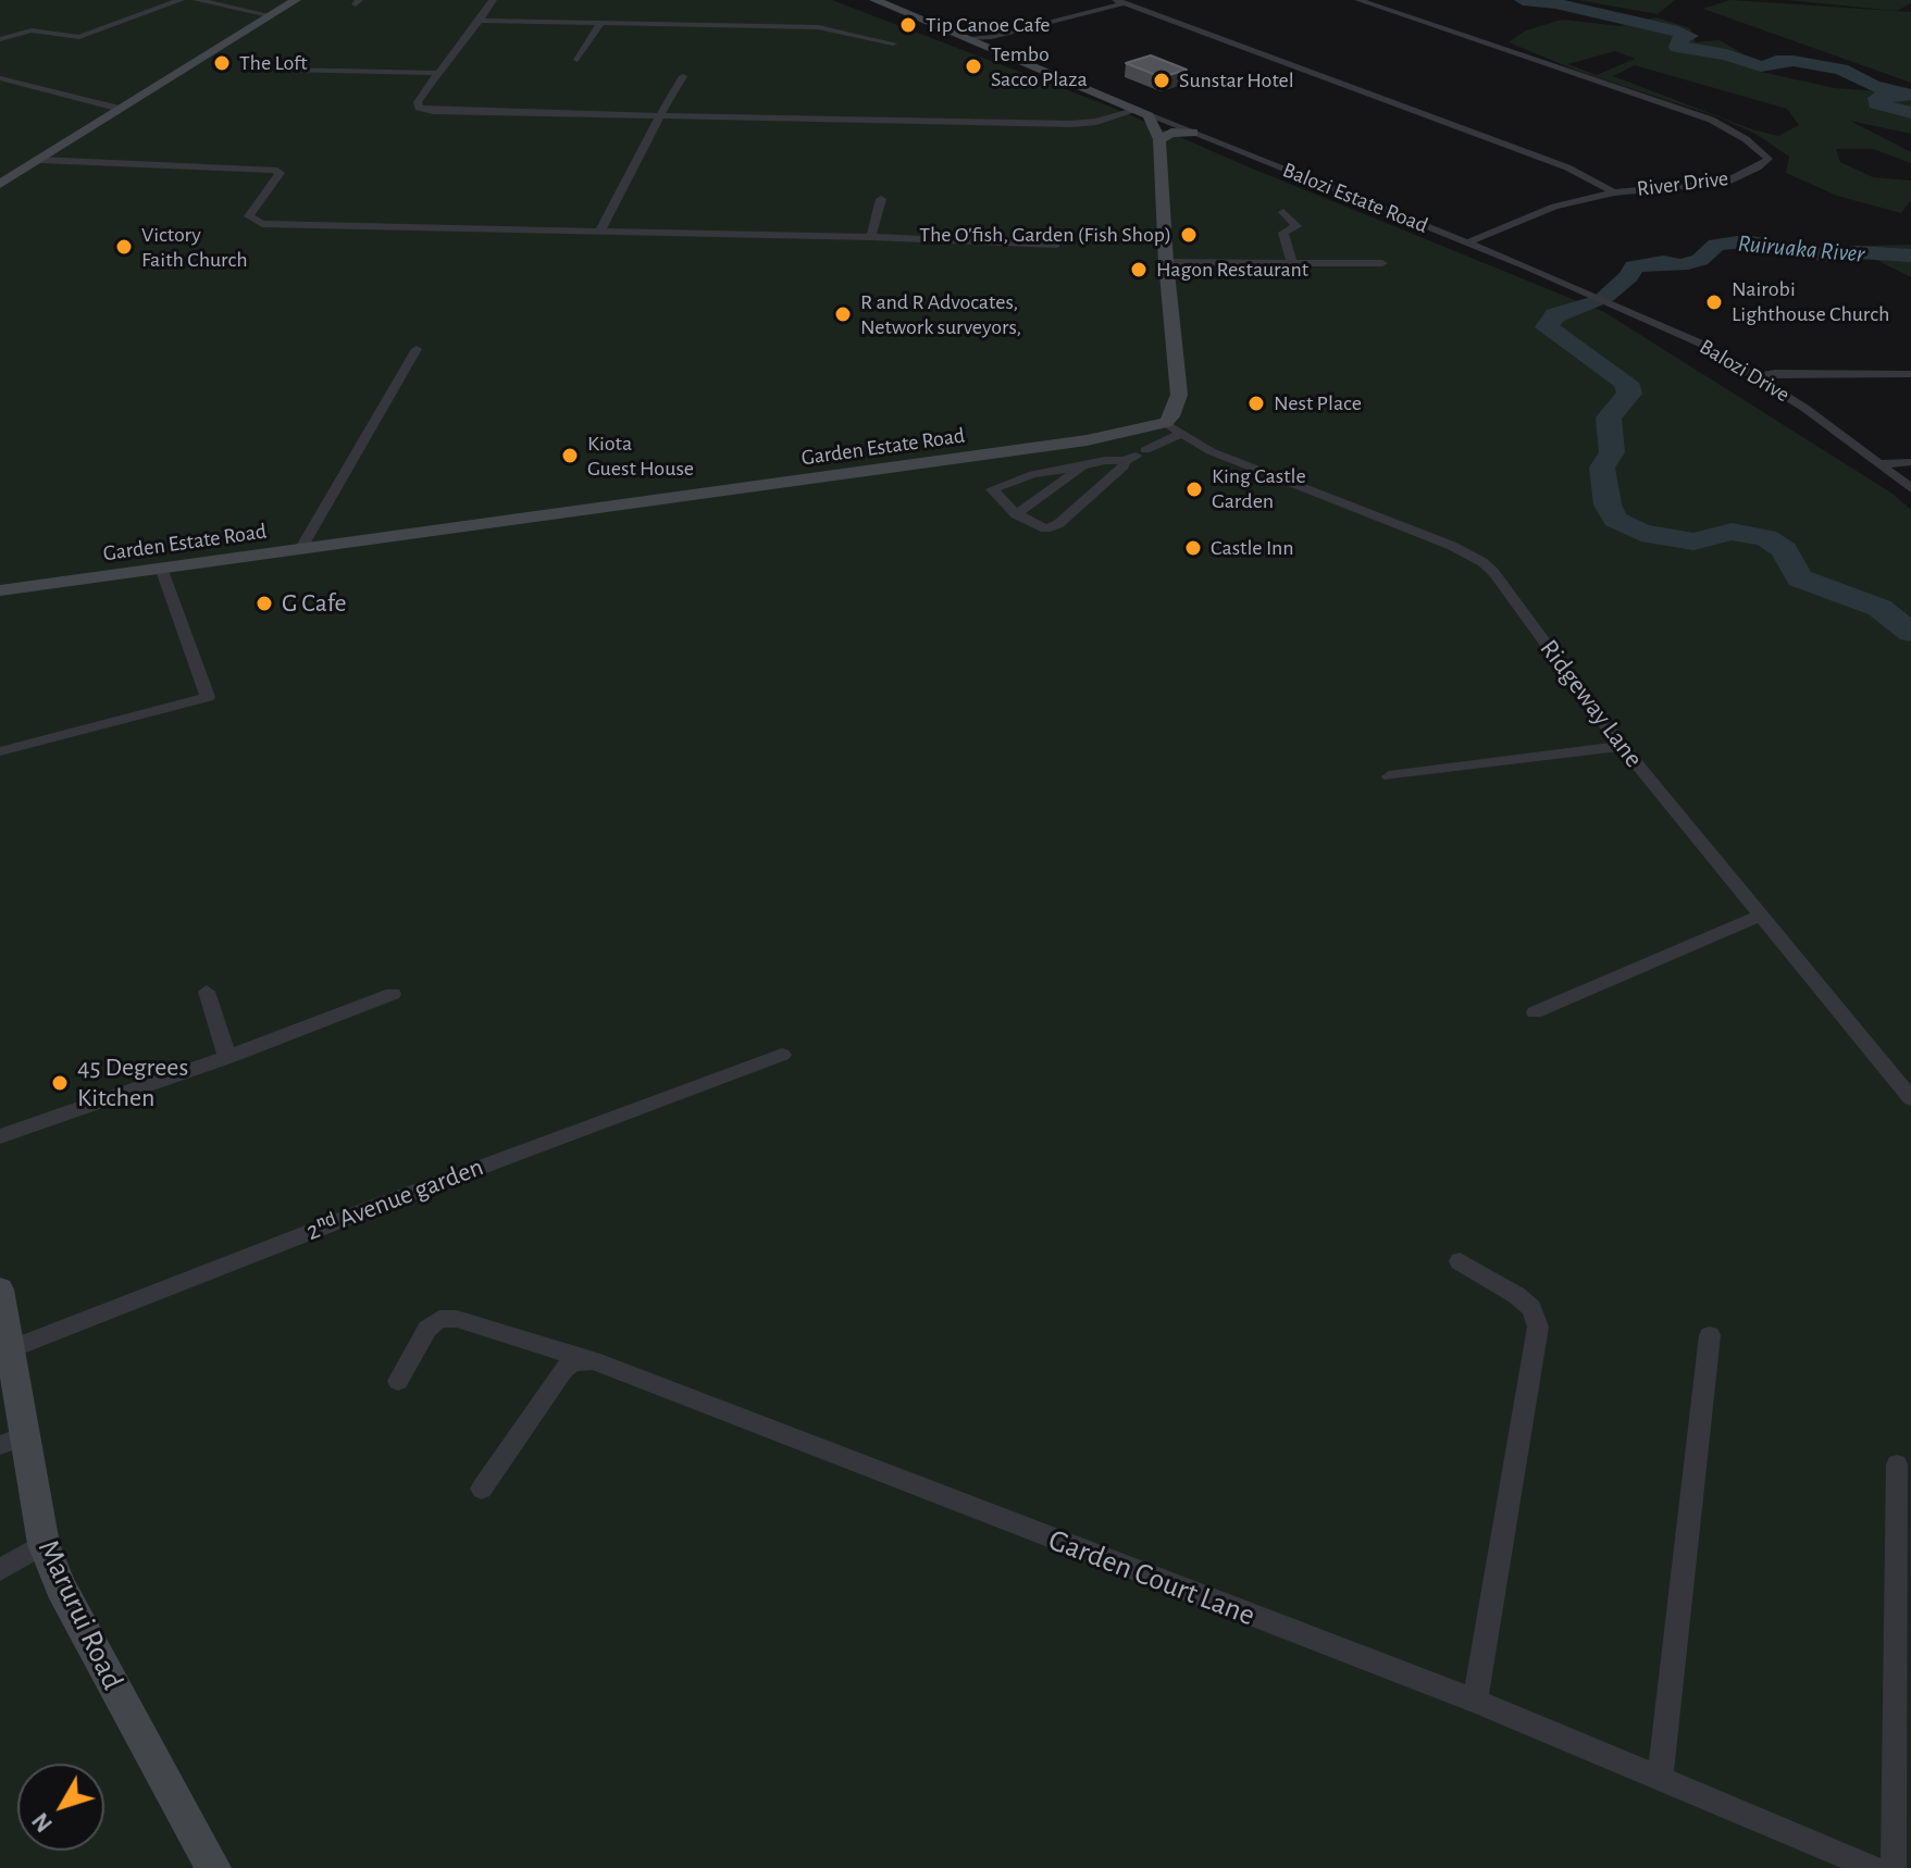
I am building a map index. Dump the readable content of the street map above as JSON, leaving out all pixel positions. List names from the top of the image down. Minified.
{"streets":{"street":["River Drive","Balozi Estate Road","Balozi Drive","Garden Estate Road","Ridgeway Lane","2ⁿᵈ Avenue garden","Garden Court Lane","Marurui Road"]},"crossings":[["River Drive","Balozi Estate Road"],["Balozi Estate Road","Balozi Drive"],["Garden Estate Road","Ridgeway Lane"],["2ⁿᵈ Avenue garden","Marurui Road"]],"water":["Ruiruaka River"],"places":["Tip Canoe Cafe","The Loft","Tembo Sacco Plaza","Sunstar Hotel","The O'fish, Garden (Fish Shop)","Victory Faith Church","Hagon Restaurant","Nairobi Lighthouse Church","R and R Advocates, Network surveyors,","Nest Place","Kiota Guest House","King Castle Garden","Castle Inn","G Cafe","45 Degrees Kitchen"],"north":"bottom left"}
